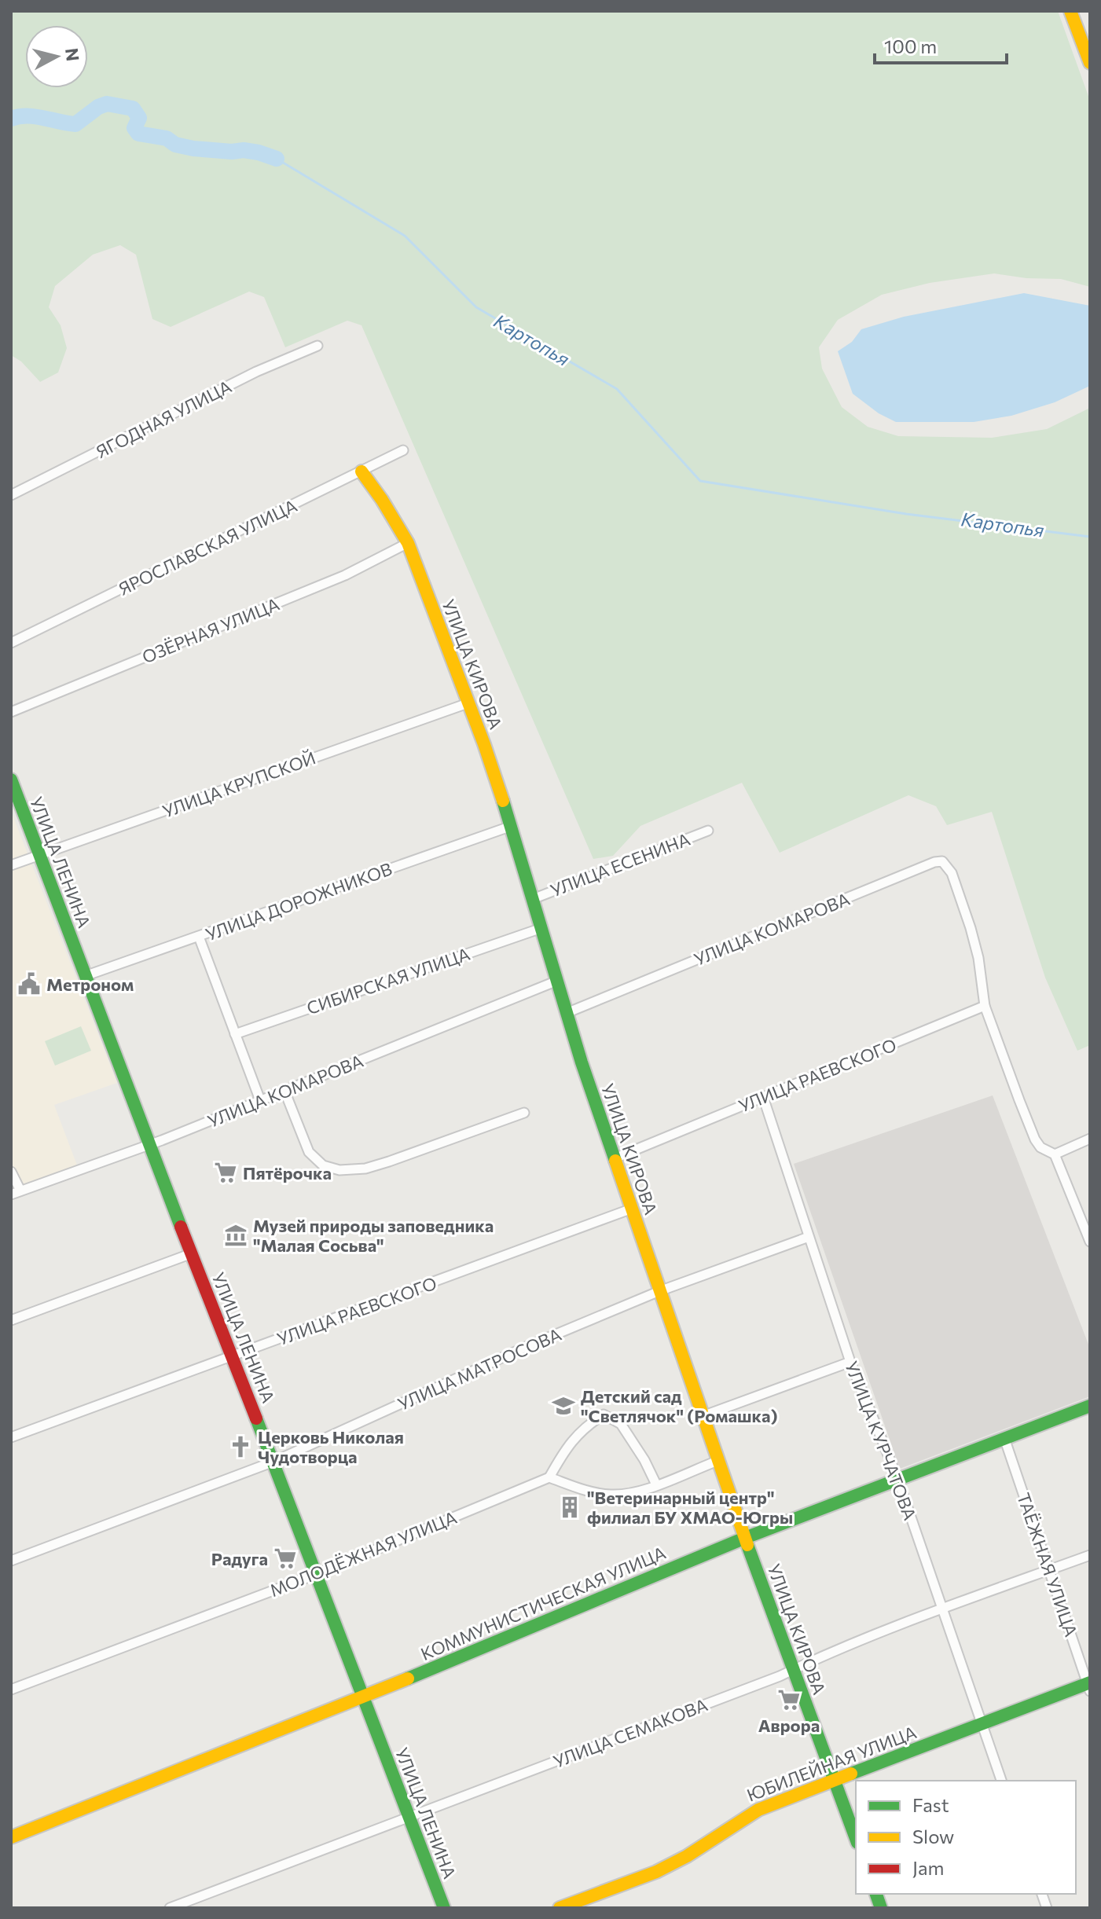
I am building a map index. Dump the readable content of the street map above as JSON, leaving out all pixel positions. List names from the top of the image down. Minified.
{"streets":{"street":["ЯГОДНАЯ УЛИЦА","ЯРОСЛАВСКАЯ УЛИЦА","ОЗЁРНАЯ УЛИЦА","УЛИЦА КИРОВА","УЛИЦА КРУПСКОЙ","УЛИЦА ЛЕНИНА","УЛИЦА ЕСЕНИНА","УЛИЦА ДОРОЖНИКОВ","УЛИЦА КОМАРОВА","СИБИРСКАЯ УЛИЦА","УЛИЦА РАЕВСКОГО","УЛИЦА МАТРОСОВА","УЛИЦА КУРЧАТОВА","МОЛОДЁЖНАЯ УЛИЦА","ТАЁЖНАЯ УЛИЦА","КОММУНИСТИЧЕСКАЯ УЛИЦА","УЛИЦА СЕМАКОВА","ЮБИЛЕЙНАЯ УЛИЦА"]},"crossings":[["ЯРОСЛАВСКАЯ УЛИЦА","УЛИЦА КИРОВА"],["ОЗЁРНАЯ УЛИЦА","УЛИЦА КИРОВА"],["УЛИЦА КИРОВА","УЛИЦА КРУПСКОЙ"],["УЛИЦА КИРОВА","УЛИЦА ЕСЕНИНА"],["УЛИЦА КИРОВА","УЛИЦА ДОРОЖНИКОВ"],["УЛИЦА КИРОВА","УЛИЦА КОМАРОВА"],["УЛИЦА КИРОВА","СИБИРСКАЯ УЛИЦА"],["УЛИЦА КИРОВА","УЛИЦА РАЕВСКОГО"],["УЛИЦА КИРОВА","УЛИЦА МАТРОСОВА"],["УЛИЦА КИРОВА","КОММУНИСТИЧЕСКАЯ УЛИЦА"],["УЛИЦА КИРОВА","УЛИЦА СЕМАКОВА"],["УЛИЦА КИРОВА","ЮБИЛЕЙНАЯ УЛИЦА"],["УЛИЦА КРУПСКОЙ","УЛИЦА ЛЕНИНА"],["УЛИЦА ЛЕНИНА","УЛИЦА ДОРОЖНИКОВ"],["УЛИЦА ЛЕНИНА","УЛИЦА КОМАРОВА"],["УЛИЦА ЛЕНИНА","УЛИЦА РАЕВСКОГО"],["УЛИЦА ЛЕНИНА","УЛИЦА МАТРОСОВА"],["УЛИЦА ЛЕНИНА","МОЛОДЁЖНАЯ УЛИЦА"],["УЛИЦА ЛЕНИНА","КОММУНИСТИЧЕСКАЯ УЛИЦА"],["УЛИЦА ЛЕНИНА","УЛИЦА СЕМАКОВА"],["УЛИЦА КОМАРОВА","УЛИЦА РАЕВСКОГО"],["УЛИЦА РАЕВСКОГО","УЛИЦА КУРЧАТОВА"],["УЛИЦА МАТРОСОВА","УЛИЦА КУРЧАТОВА"],["УЛИЦА КУРЧАТОВА","КОММУНИСТИЧЕСКАЯ УЛИЦА"],["УЛИЦА КУРЧАТОВА","УЛИЦА СЕМАКОВА"],["УЛИЦА КУРЧАТОВА","ЮБИЛЕЙНАЯ УЛИЦА"],["ТАЁЖНАЯ УЛИЦА","КОММУНИСТИЧЕСКАЯ УЛИЦА"],["ТАЁЖНАЯ УЛИЦА","УЛИЦА СЕМАКОВА"],["ТАЁЖНАЯ УЛИЦА","ЮБИЛЕЙНАЯ УЛИЦА"]],"water":["Картопья"],"places":{"public building":["Метроном"],"supermarket":["Пятёрочка","Радуга","Аврора"],"museum":["Музей природы заповедника \"Малая Сосьва\""],"school or university":["Детский сад \"Светлячок\" (Ромашка)"],"church":["Церковь Николая Чудотворца"],"building":["\"Ветеринарный центр\" филиал БУ ХМАО-Югры"]},"legend":["Fast","Slow","Jam"],"scale_bar":"100 m","north":"right"}
